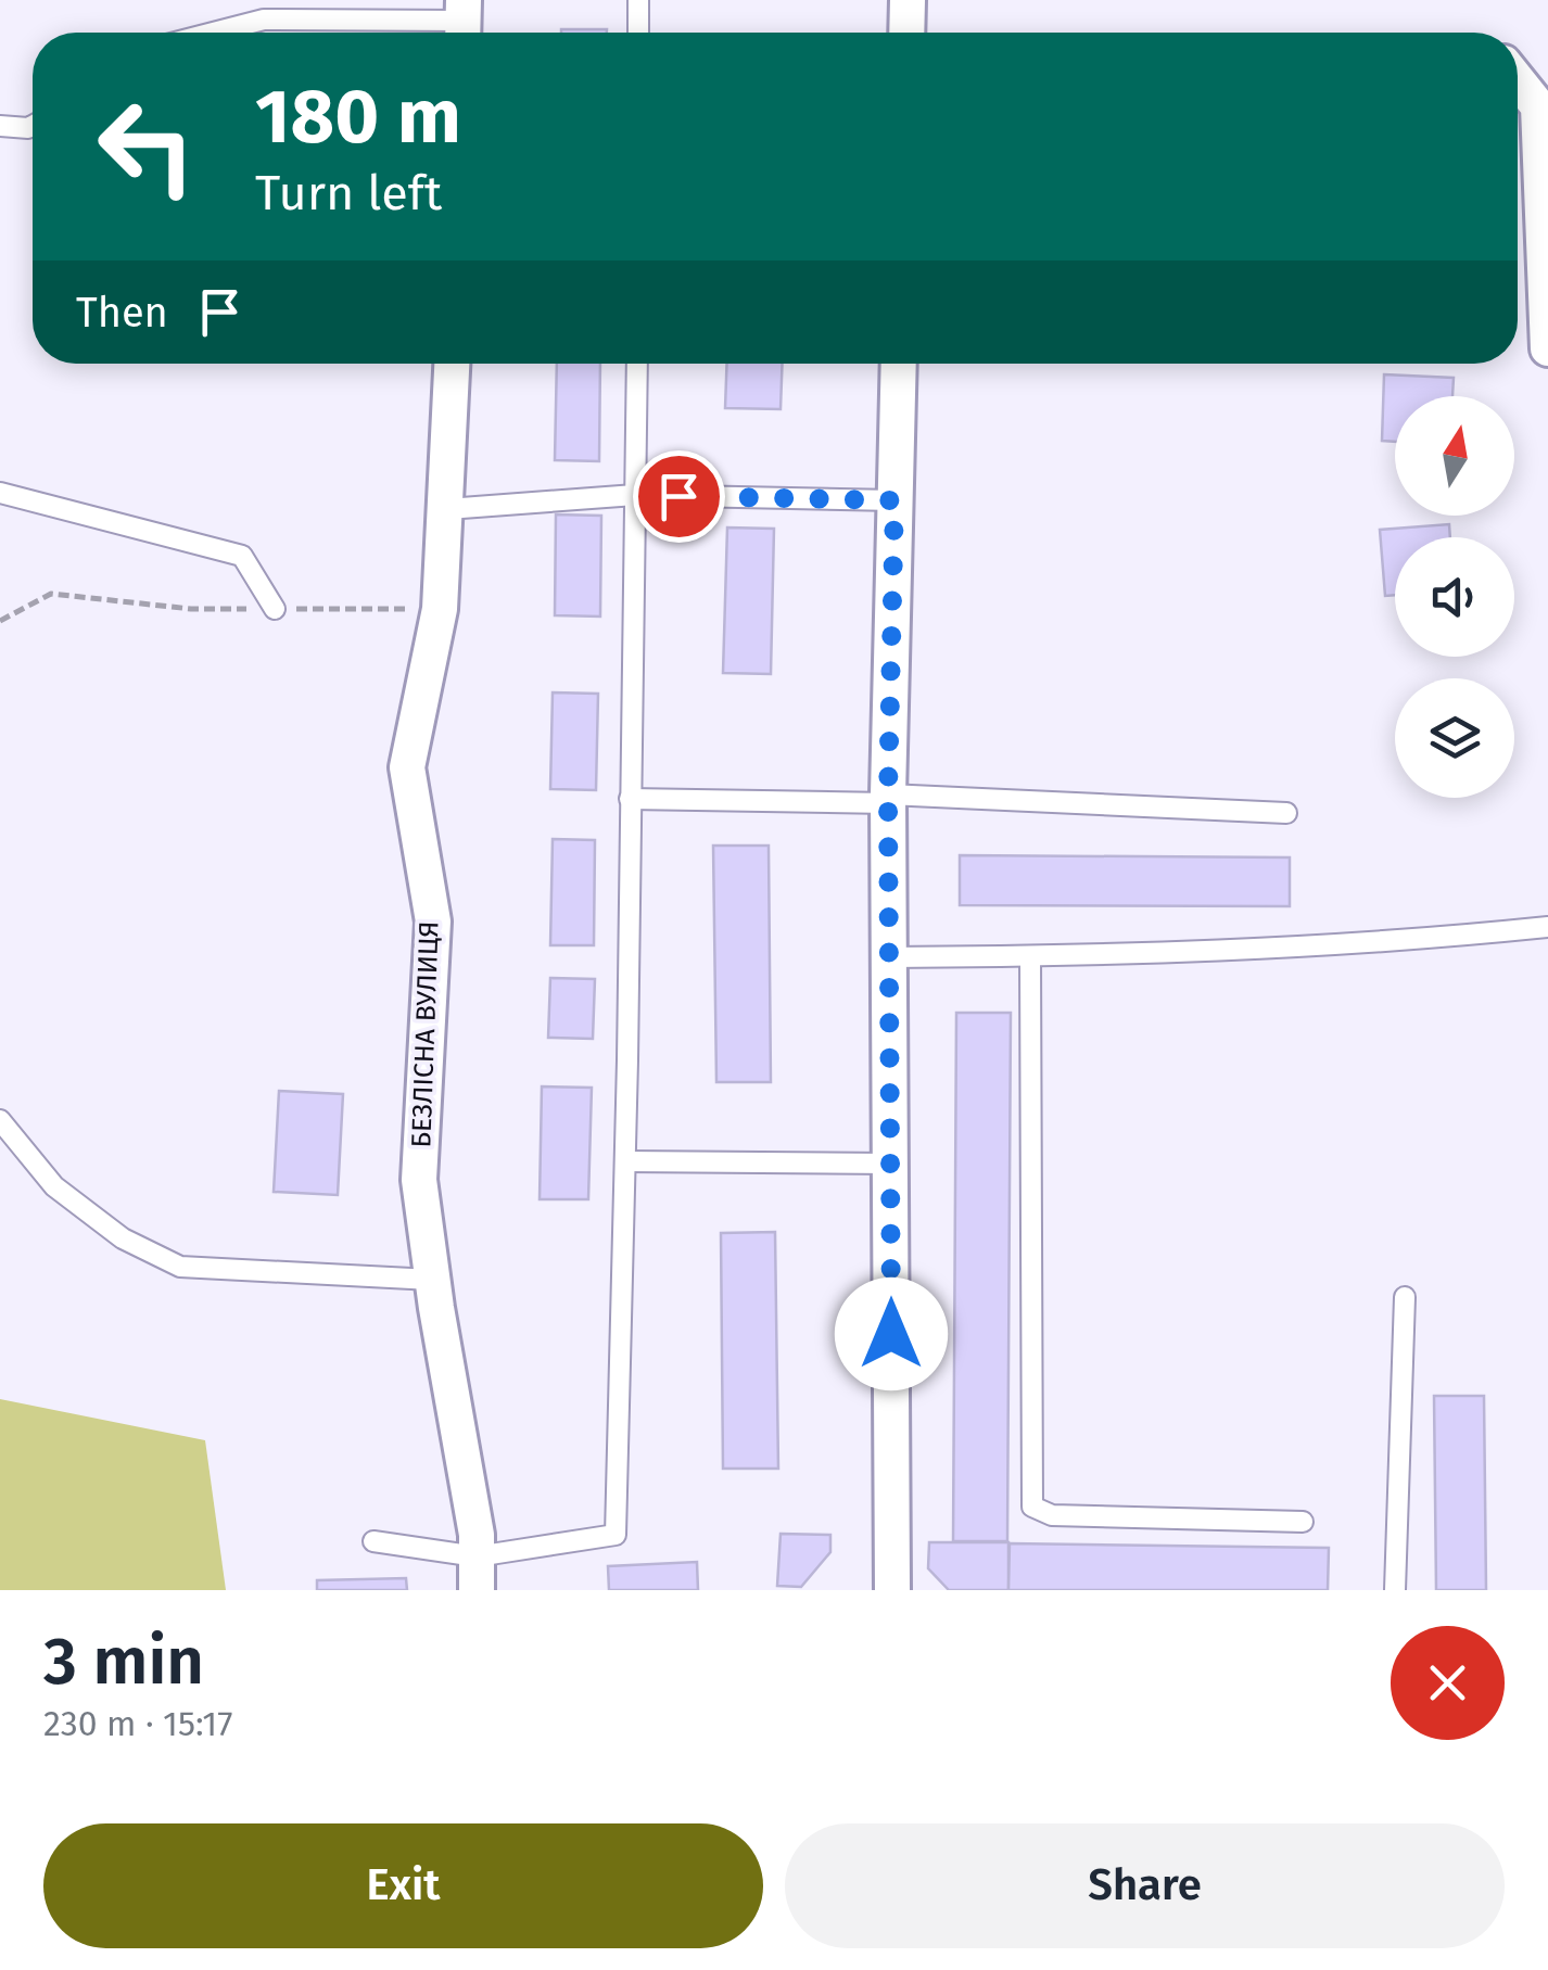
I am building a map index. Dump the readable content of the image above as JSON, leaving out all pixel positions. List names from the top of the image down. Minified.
{"streets":{"street":["БЕЗЛІСНА ВУЛИЦЯ"]},"north":"top","page":{"turn":["180 m","Turn left"],"then":"Then","heading":["3 min","230 m · 15:17"],"buttons":["Exit","Share"]}}
